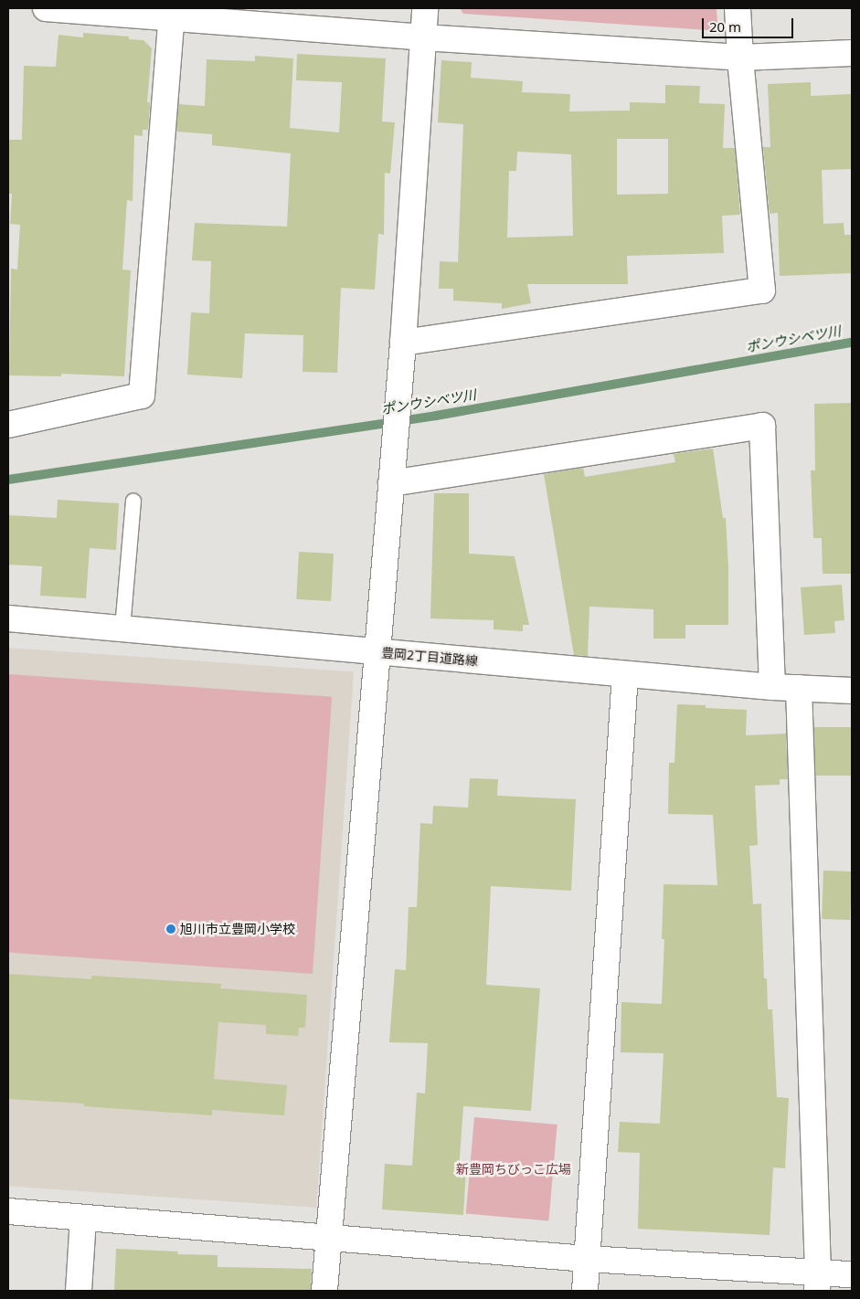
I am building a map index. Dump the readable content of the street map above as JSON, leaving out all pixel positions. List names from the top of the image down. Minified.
{"streets":{"street":["豊岡2丁目道路線"]},"water":["ポンウシベツ川"],"parks":["新豊岡ちびっこ広場"],"places":["旭川市立豊岡小学校"],"scale_bar":"20 m"}
